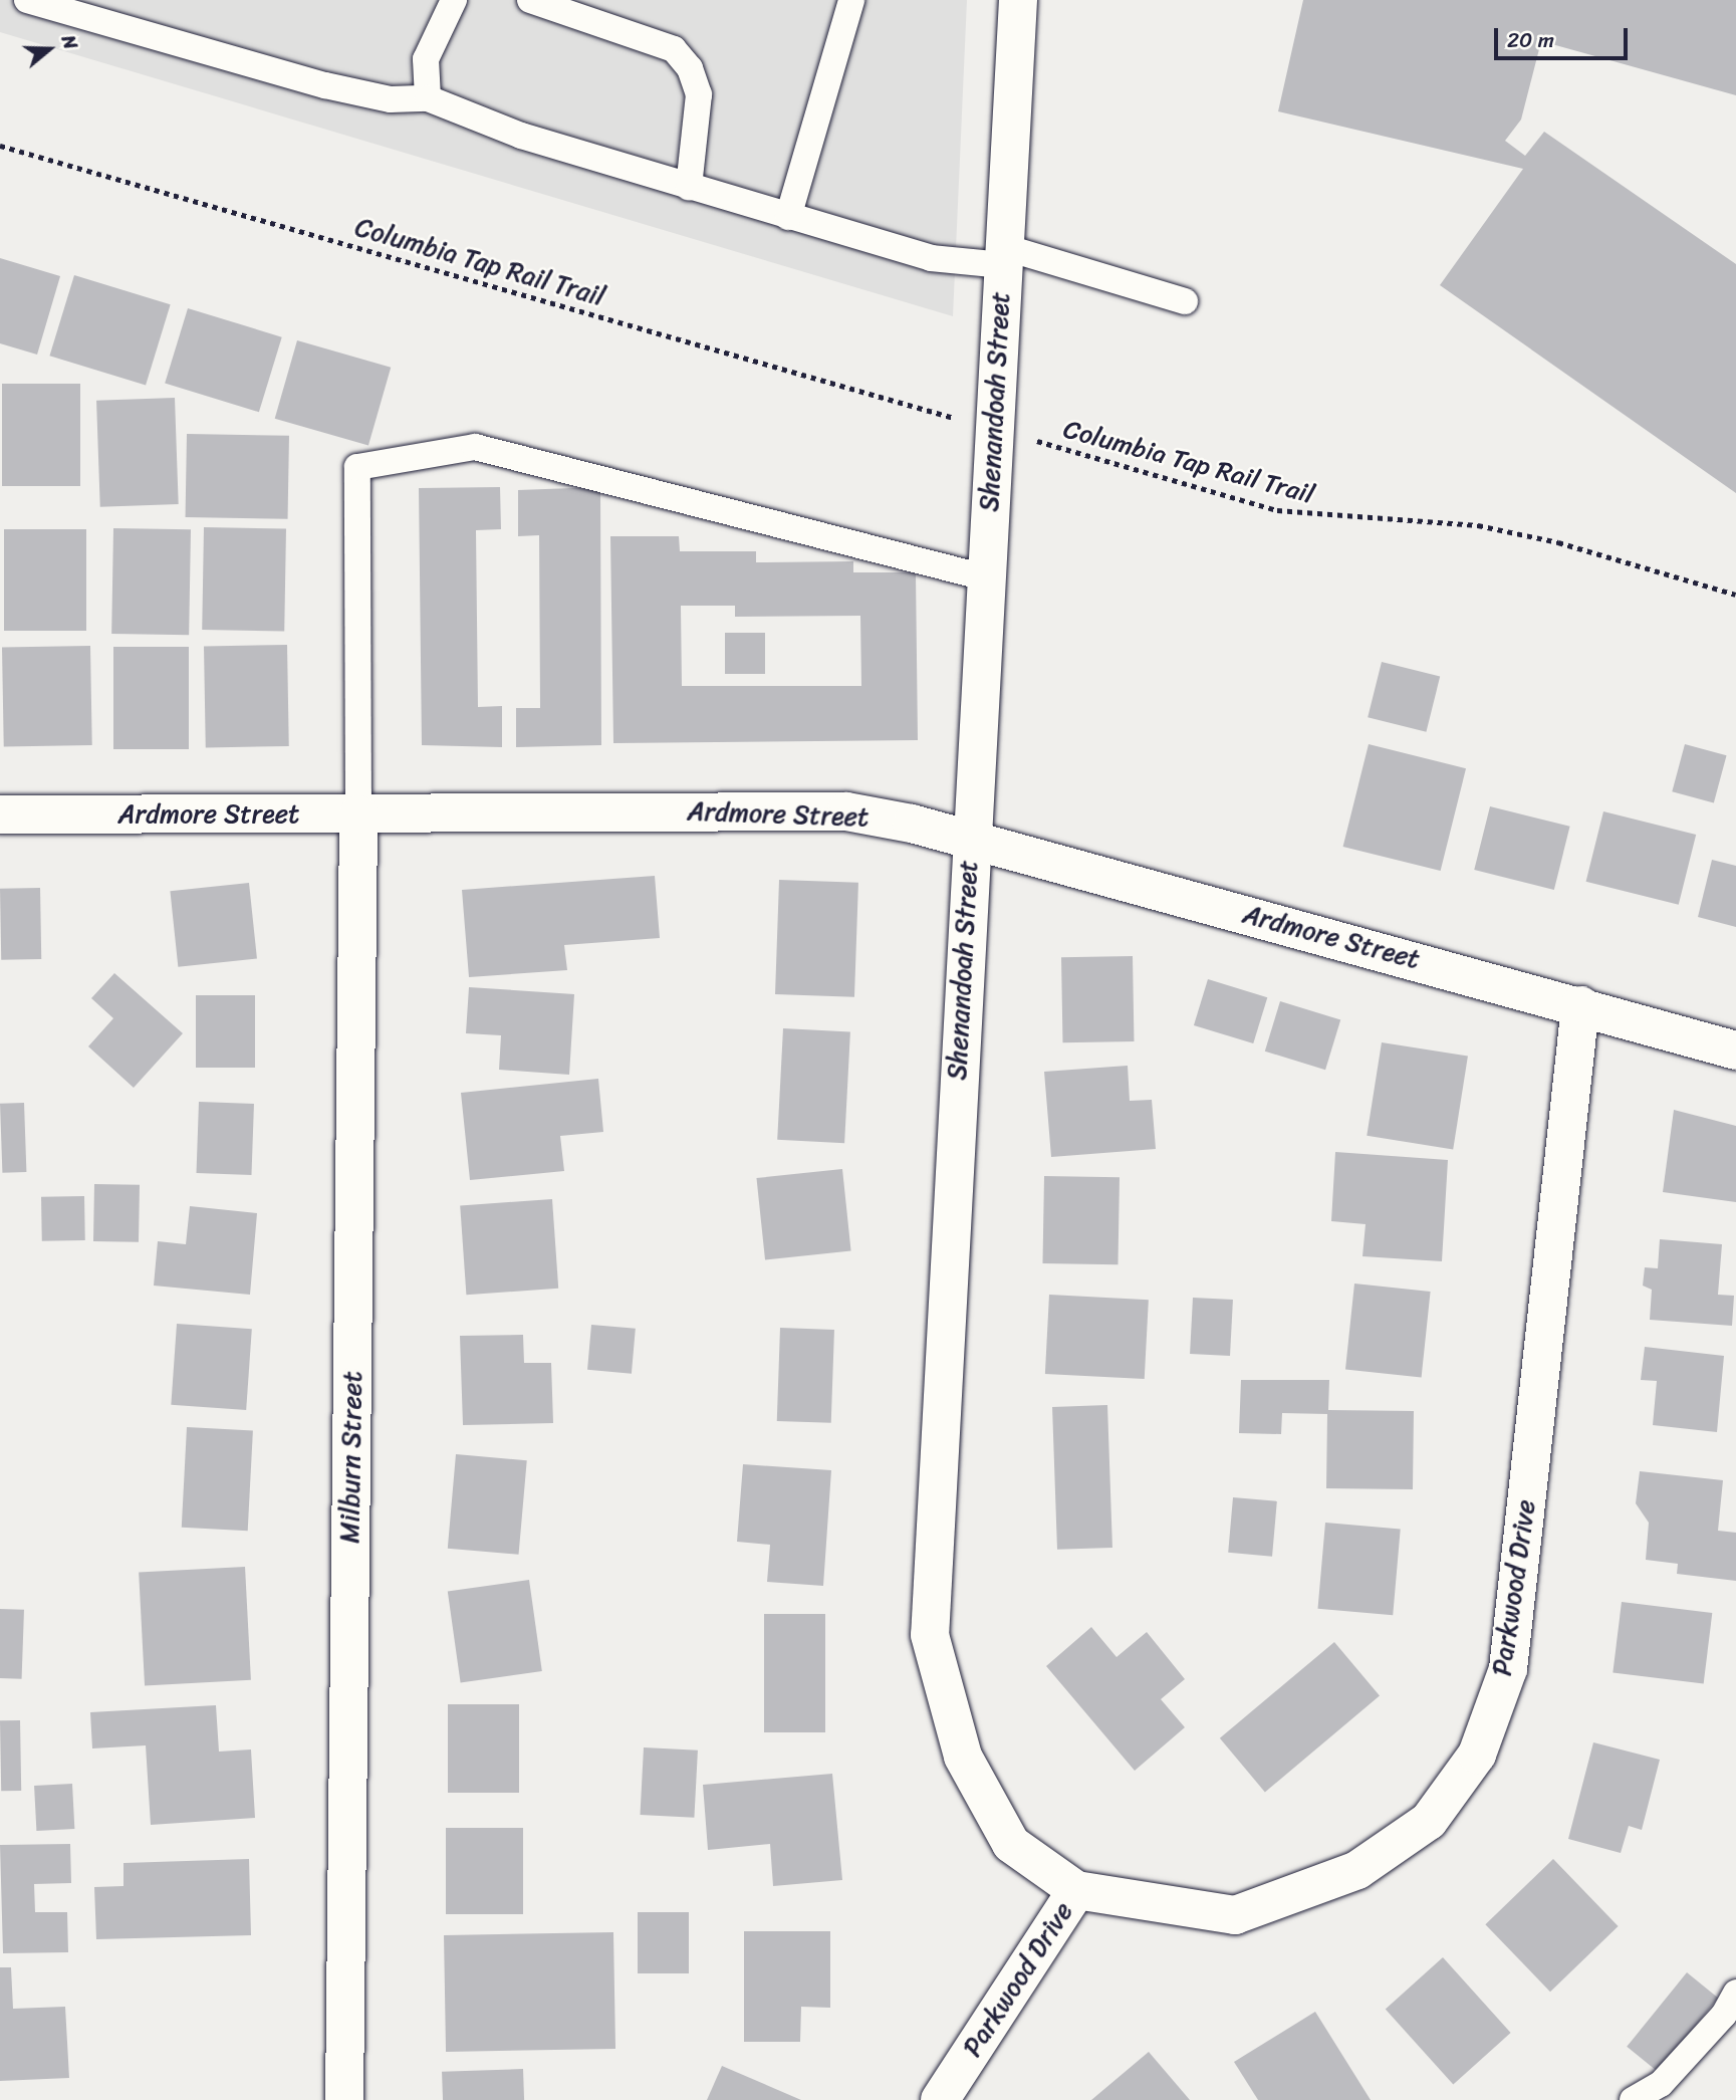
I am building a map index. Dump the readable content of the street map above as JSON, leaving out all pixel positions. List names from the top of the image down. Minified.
{"streets":{"street":["Shenandoah Street","Ardmore Street","Milburn Street","Parkwood Drive"],"path":["Columbia Tap Rail Trail"]},"crossings":[["Shenandoah Street","Ardmore Street"],["Shenandoah Street","Parkwood Drive"],["Ardmore Street","Milburn Street"],["Ardmore Street","Parkwood Drive"]],"scale_bar":"20 m","north":"right"}
